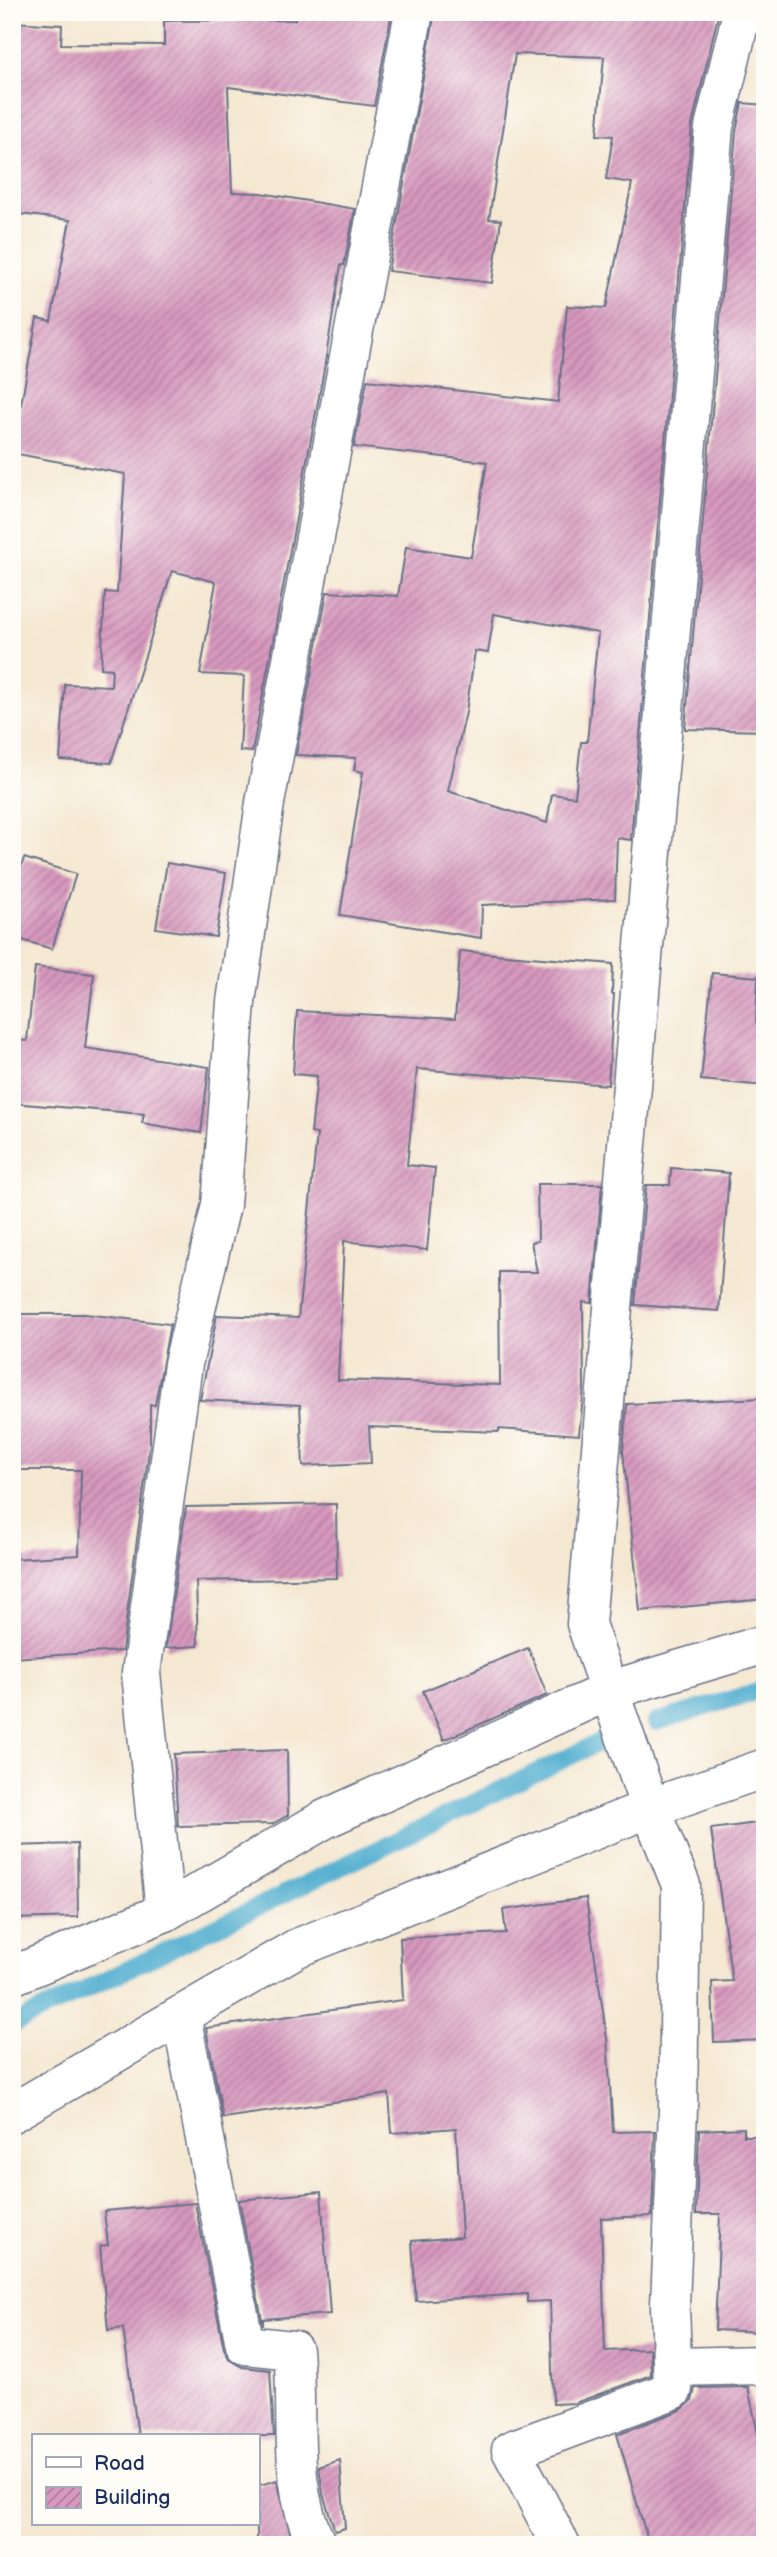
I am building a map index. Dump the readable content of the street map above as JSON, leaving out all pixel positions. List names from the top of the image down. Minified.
{"legend":["Road","Building"]}
